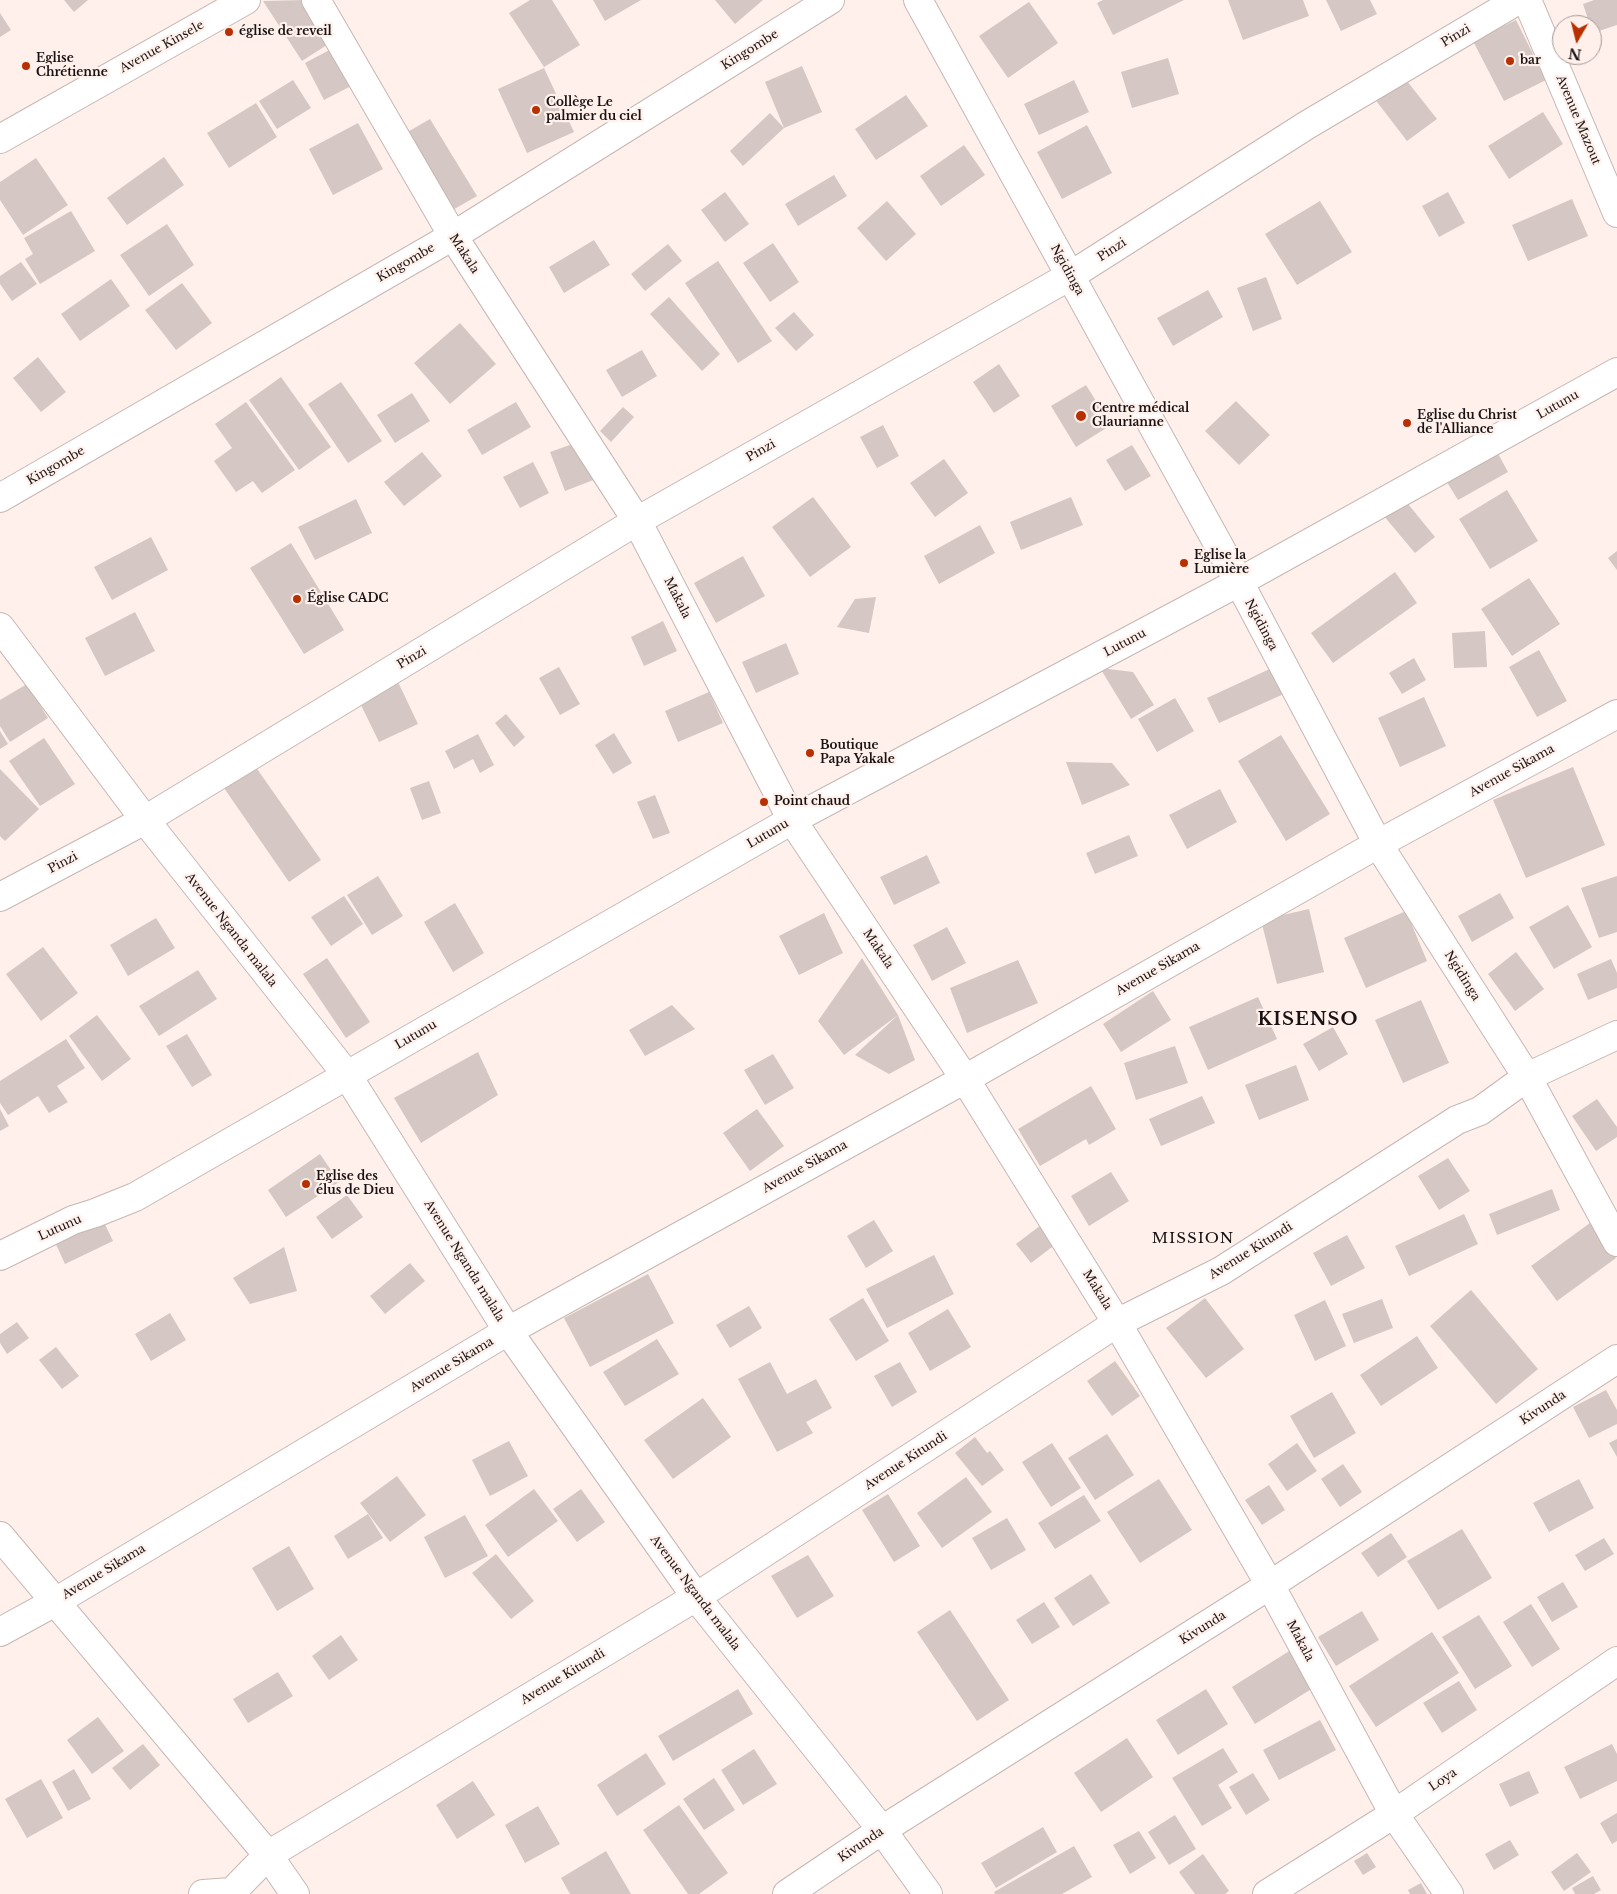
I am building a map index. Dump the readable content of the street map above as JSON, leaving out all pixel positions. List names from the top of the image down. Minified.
{"streets":{"street":["Pinzi","Avenue Kinsele","Kingombe","Avenue Mazout","Makala","Ngidinga","Lutunu","Avenue Sikama","Avenue Nganda malala","Avenue Kitundi","Kivunda","Loya"]},"crossings":[["Pinzi","Makala"],["Pinzi","Ngidinga"],["Pinzi","Avenue Nganda malala"],["Kingombe","Makala"],["Makala","Lutunu"],["Makala","Avenue Sikama"],["Makala","Avenue Kitundi"],["Makala","Kivunda"],["Makala","Loya"],["Ngidinga","Lutunu"],["Ngidinga","Avenue Sikama"],["Ngidinga","Avenue Kitundi"],["Lutunu","Avenue Nganda malala"],["Avenue Sikama","Avenue Nganda malala"],["Avenue Nganda malala","Avenue Kitundi"],["Avenue Nganda malala","Kivunda"]],"districts":["KISENSO","MISSION"],"places":["église de reveil","bar","Eglise Chrétienne","Collège Le palmier du ciel","Centre médical Glaurianne","Eglise du Christ de l'Alliance","Eglise la Lumière","Église CADC","Boutique Papa Yakale","Point chaud","Eglise des élus de Dieu"],"north":"bottom"}
